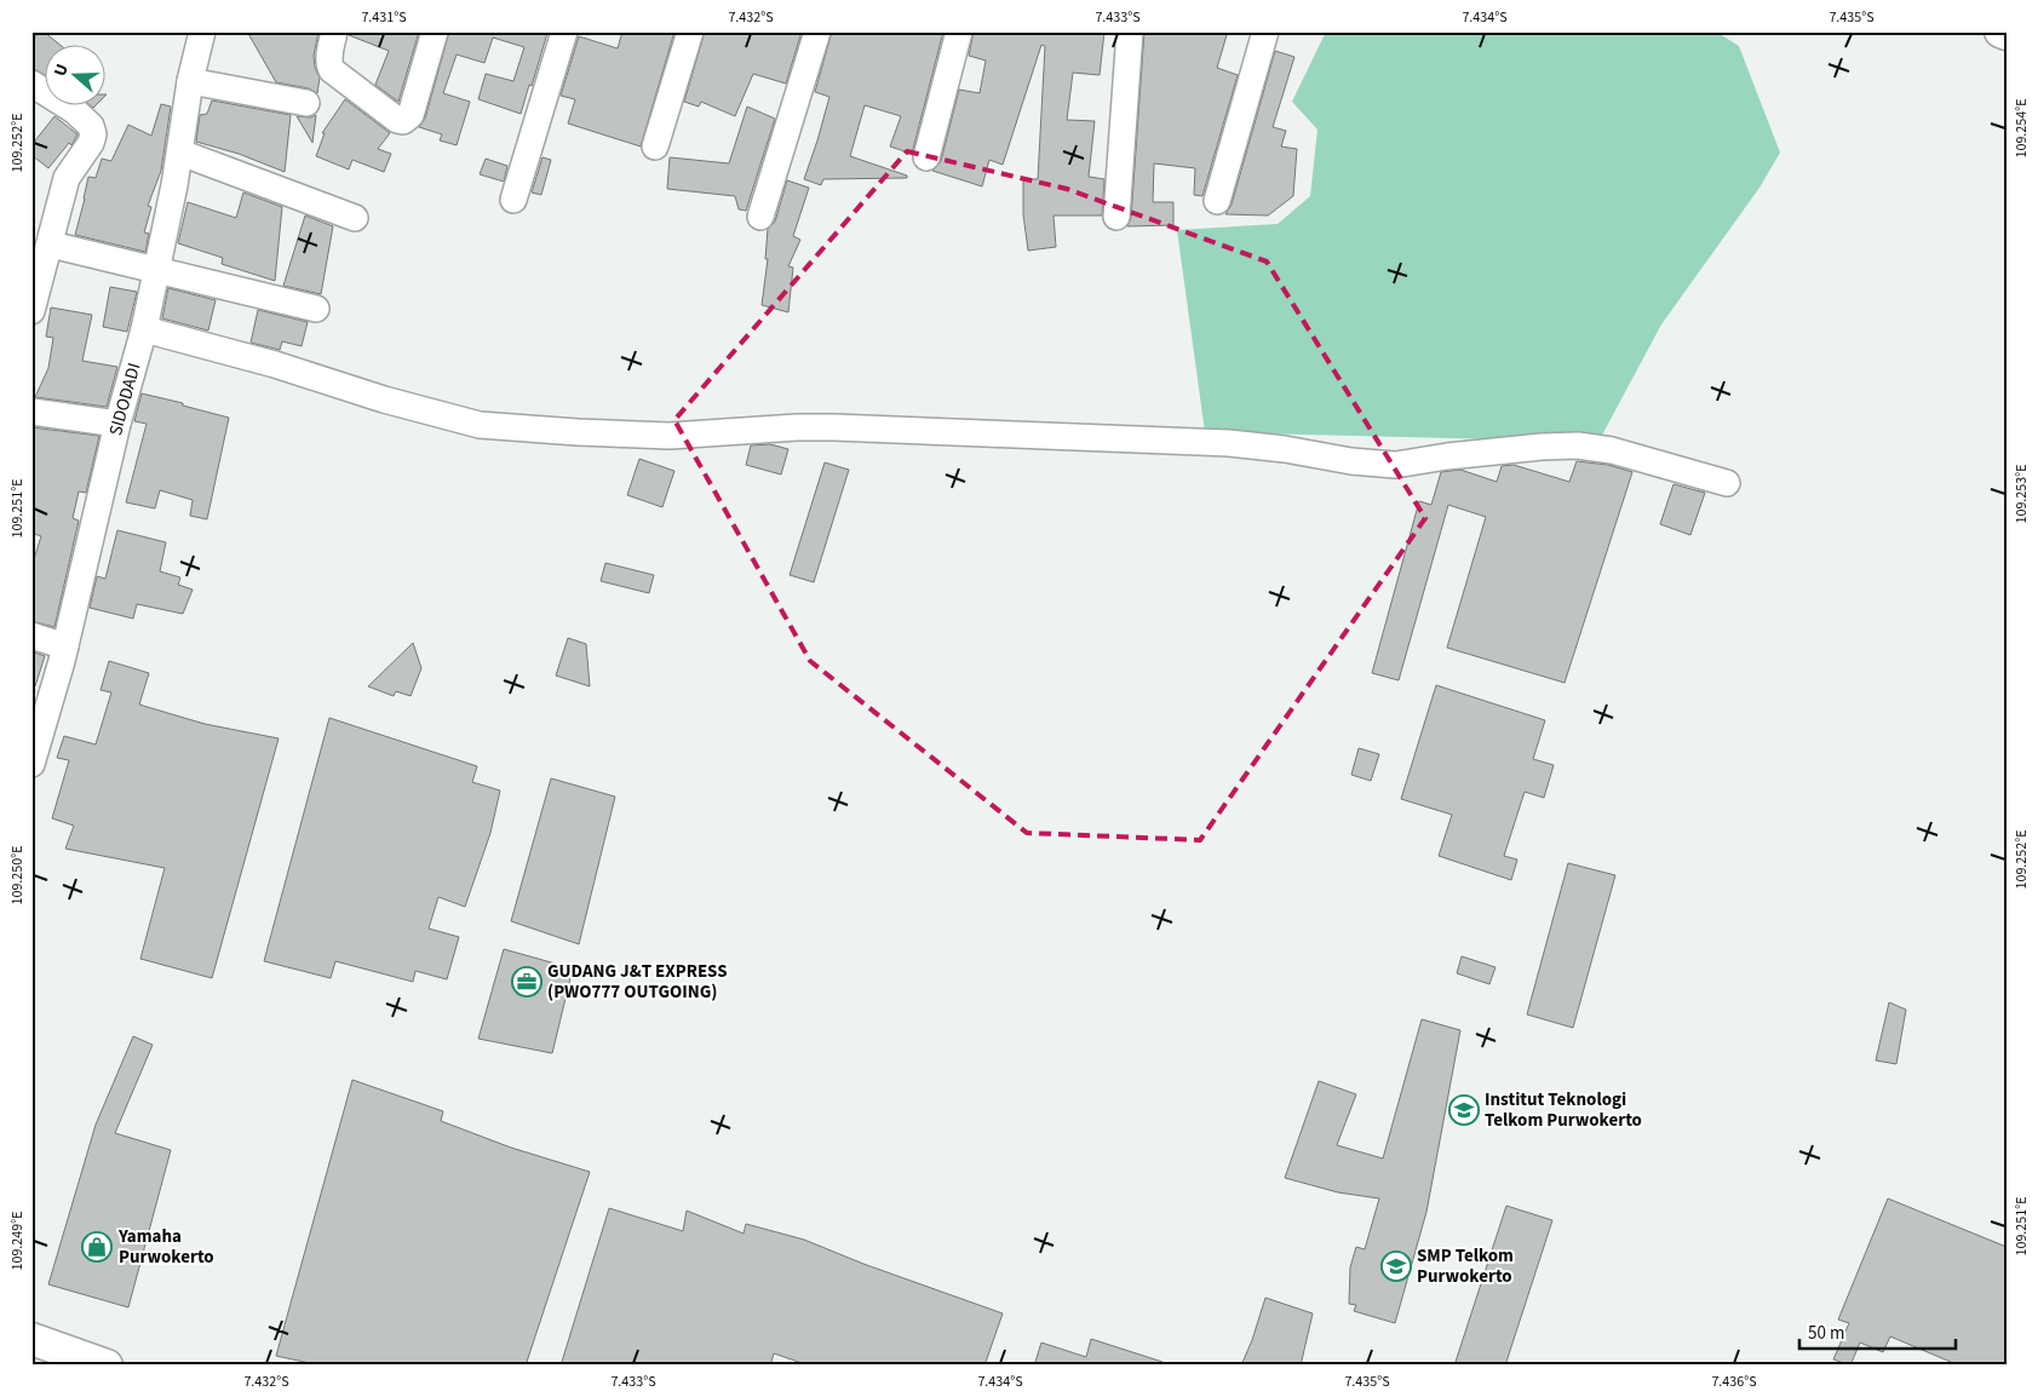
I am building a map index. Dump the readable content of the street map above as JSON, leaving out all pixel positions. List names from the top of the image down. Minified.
{"streets":{"street":["SIDODADI"]},"places":{"office":["GUDANG J&T EXPRESS (PWO777 OUTGOING)"],"school or university":["Institut Teknologi Telkom Purwokerto","SMP Telkom Purwokerto"],"shop":["Yamaha Purwokerto"]},"scale_bar":"50 m","north":"left","coordinates":["7.431°S","7.432°S","7.433°S","7.434°S","7.435°S","109.254°E","109.252°E","109.253°E","109.251°E","109.250°E","109.249°E","7.436°S"]}
